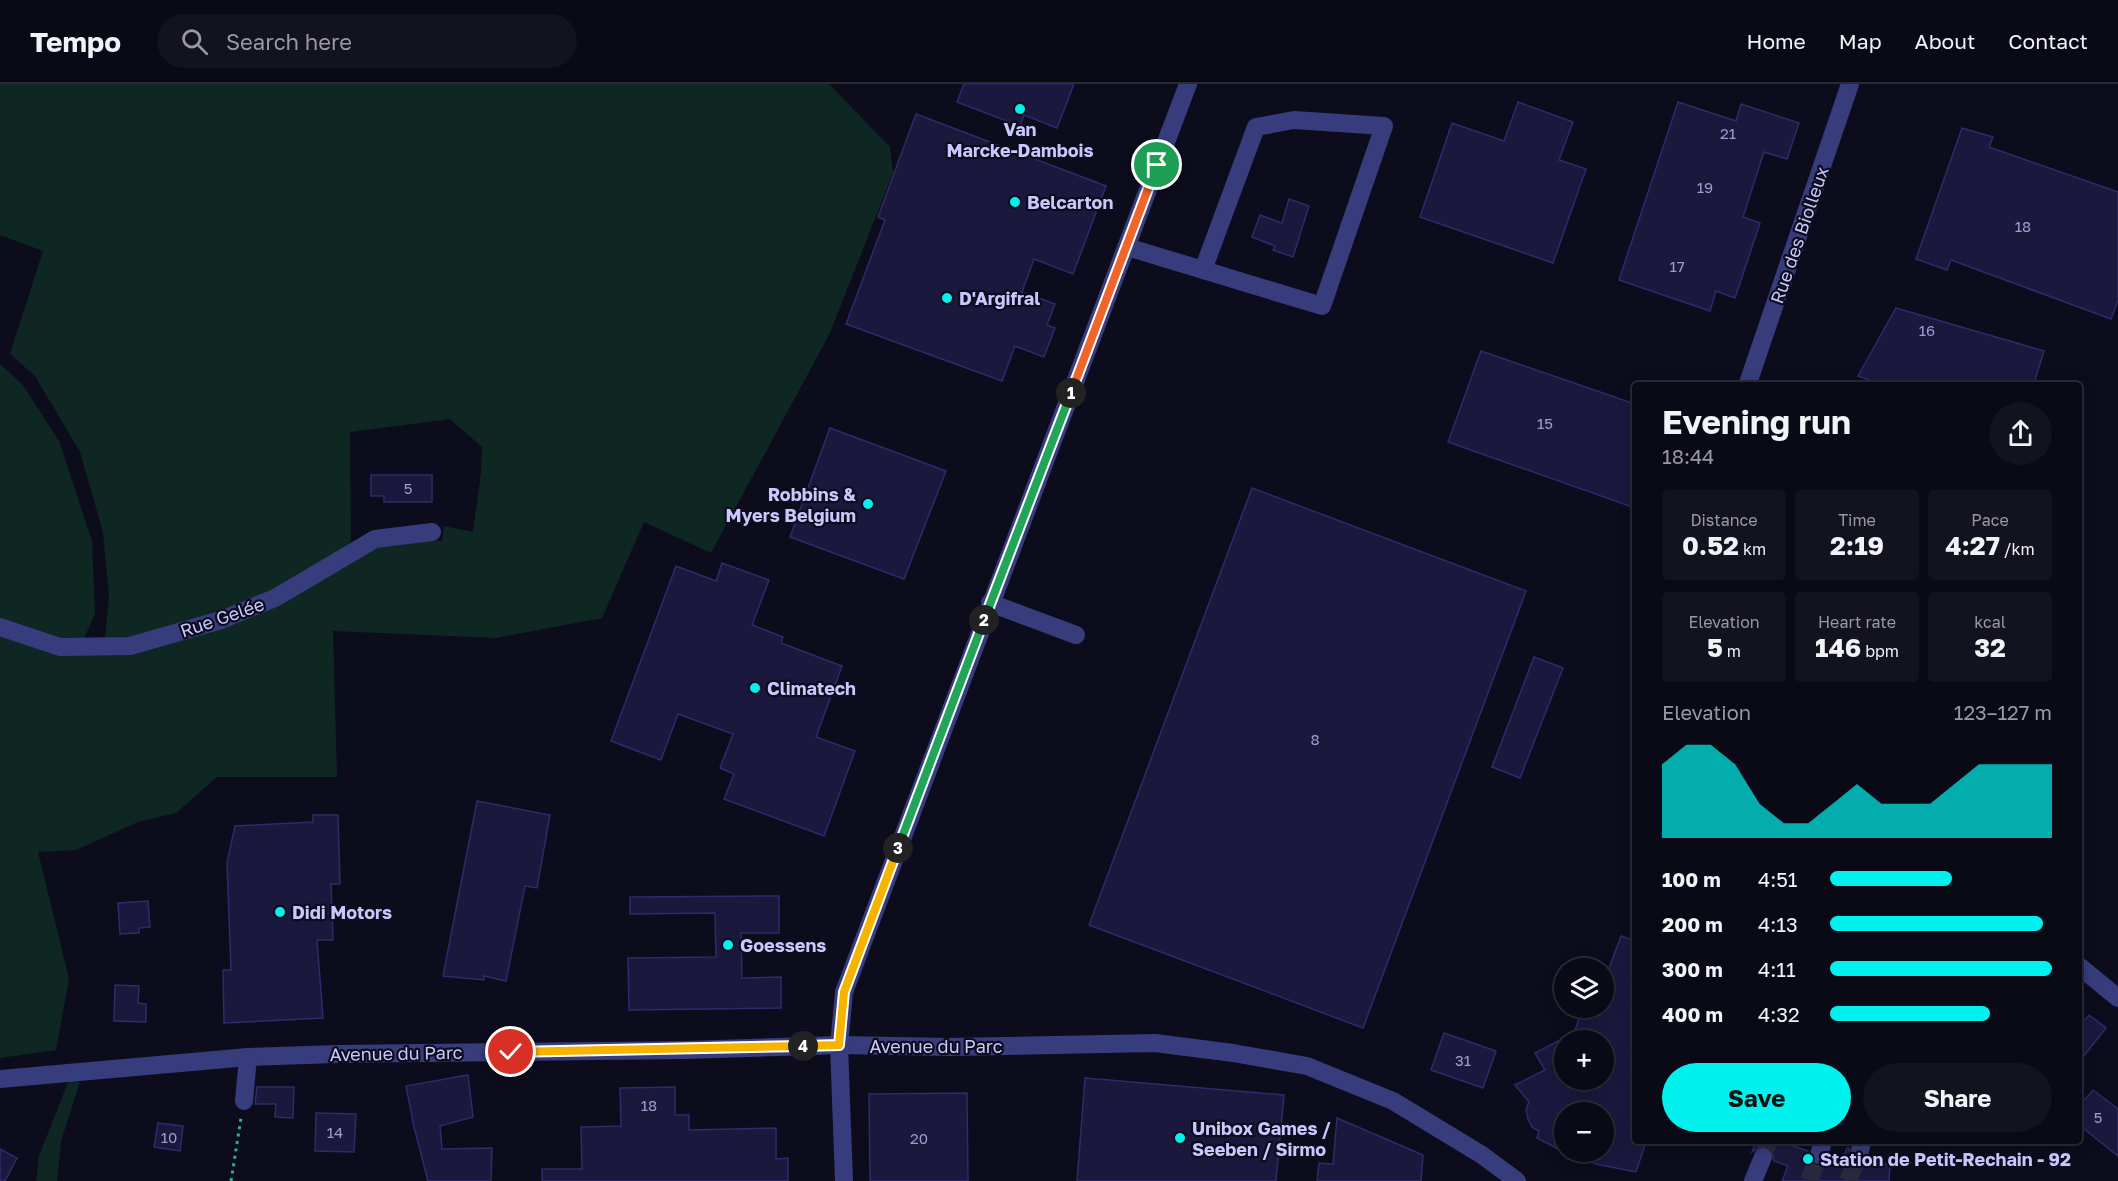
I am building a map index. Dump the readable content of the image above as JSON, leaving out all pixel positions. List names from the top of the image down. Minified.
{"streets":{"street":["Rue des Biolleux","Rue Gelée","Avenue du Parc"]},"places":["Van Marcke-Dambois","Belcarton","D'Argifral","Robbins & Myers Belgium","Climatech","Didi Motors","Goessens","Unibox Games / Seeben / Sirmo","Station de Petit-Rechain - 92"],"house_numbers":["21","19","18","17","16","15","5","8","31","18","5","14","10","20"],"page":{"header":"Tempo","search":"Search here","nav":["Home","Map","About","Contact"],"pins":["1","2","3","4"],"heading":["Evening run","18:44"],"stats":[["Distance","0.52 km"],["Time","2:19"],["Pace","4:27 /km"],["Elevation","5 m"],["Heart rate","146 bpm"],["kcal","32"]],"chart":["Elevation","123–127 m"],"list":[{"name":"100 m","note":"4:51"},{"name":"200 m","note":"4:13"},{"name":"300 m","note":"4:11"},{"name":"400 m","note":"4:32"}],"map_buttons":["+","−"],"buttons":["Save","Share"]}}
